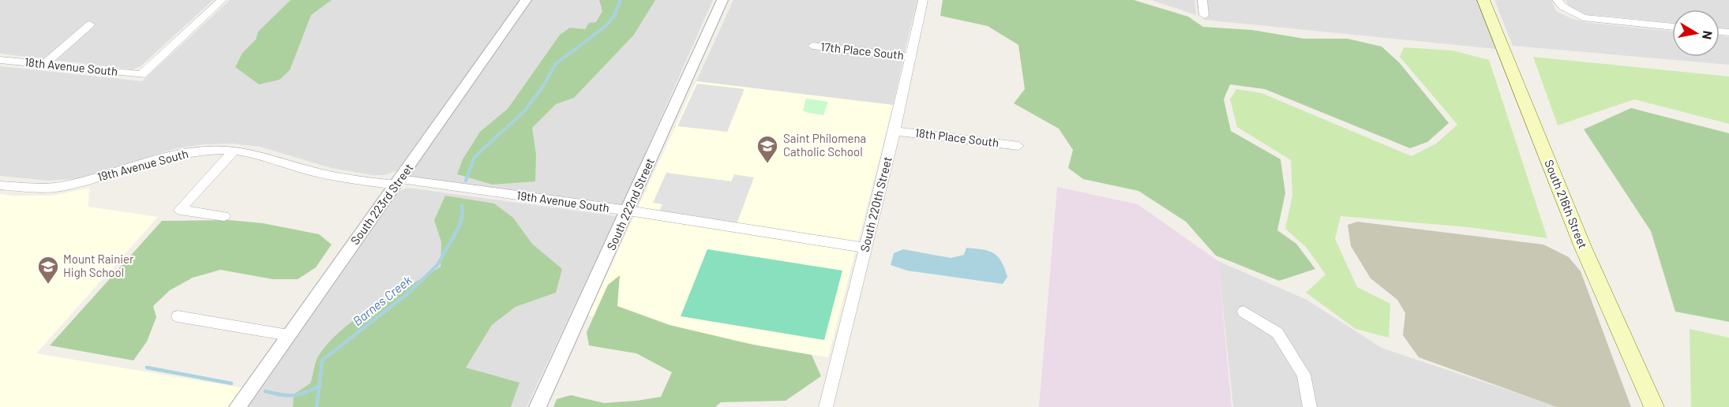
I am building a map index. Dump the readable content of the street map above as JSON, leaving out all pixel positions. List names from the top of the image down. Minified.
{"streets":{"main road":["South 216th Street"],"street":["17th Place South","18th Avenue South","18th Place South","19th Avenue South","South 223rd Street","South 222nd Street","South 220th Street"]},"crossings":[["17th Place South","South 220th Street"],["18th Place South","South 220th Street"],["19th Avenue South","South 223rd Street"],["19th Avenue South","South 222nd Street"],["19th Avenue South","South 220th Street"]],"water":["Barnes Creek"],"places":{"school or university":["Saint Philomena Catholic School","Mount Rainier High School"]},"north":"right"}
